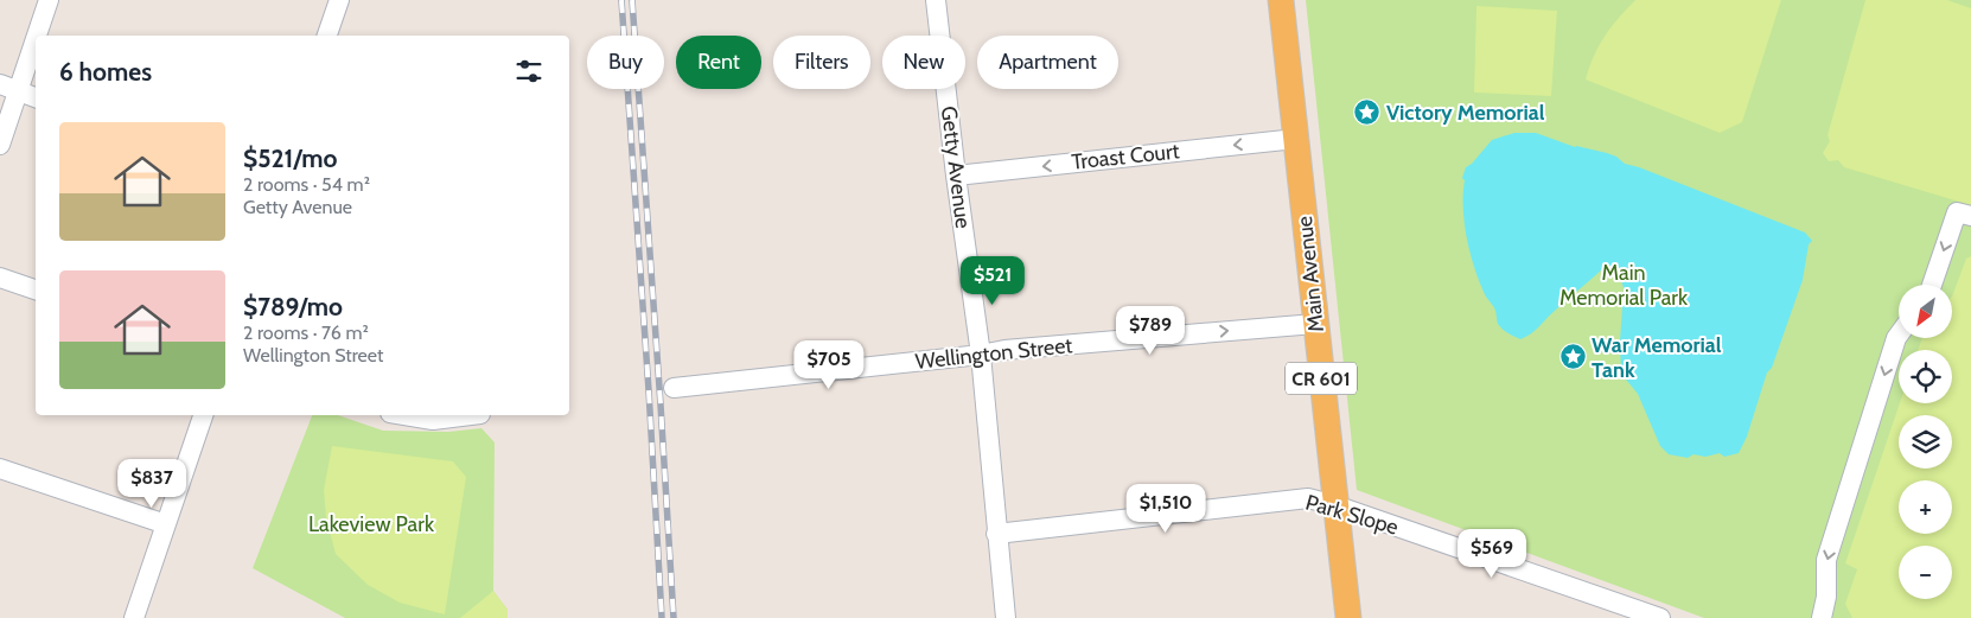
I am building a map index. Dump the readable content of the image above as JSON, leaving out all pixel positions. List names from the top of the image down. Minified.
{"streets":{"main road":["Main Avenue","CR 601"],"street":["Troast Court","Getty Avenue","Wellington Street","Park Slope"]},"crossings":[["Troast Court","Getty Avenue"],["Troast Court","Main Avenue"],["Getty Avenue","Wellington Street"],["Getty Avenue","Park Slope"],["Main Avenue","Wellington Street"],["Main Avenue","Park Slope"]],"one_way":["Troast Court","Wellington Street"],"parks":["Main Memorial Park","Lakeview Park"],"places":{"place":["Victory Memorial","War Memorial Tank"]},"north":"bottom left","page":{"chip":["Buy","Rent","Filters","New","Apartment"],"heading":"6 homes","list":[{"name":"$521/mo","note":"2 rooms · 54 m² · Getty Avenue"},{"name":"$789/mo","note":"2 rooms · 76 m² · Wellington Street"}],"price":["$521","$789","$705","$837","$1,510","$569"],"map_buttons":["+","−"]}}
